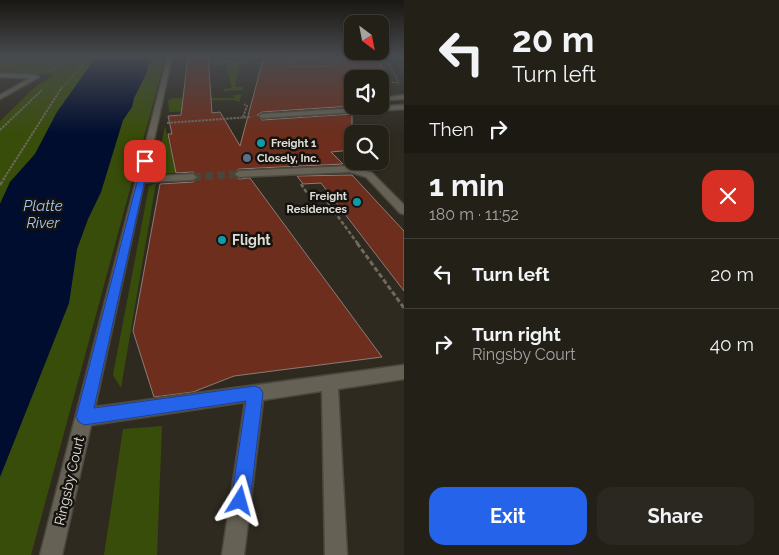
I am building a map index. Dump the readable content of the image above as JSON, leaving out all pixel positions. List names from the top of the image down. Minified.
{"streets":{"street":["Ringsby Court"]},"water":["Platte River"],"places":["Freight 1","Closely, Inc.","Freight Residences","Flight"],"north":"bottom right","page":{"turn":["20 m","Turn left"],"then":"Then","heading":["1 min","180 m · 11:52"],"list":[{"name":"Turn left","value":"20 m"},{"name":"Turn right","note":"Ringsby Court","value":"40 m"}],"buttons":["Exit","Share"]}}
